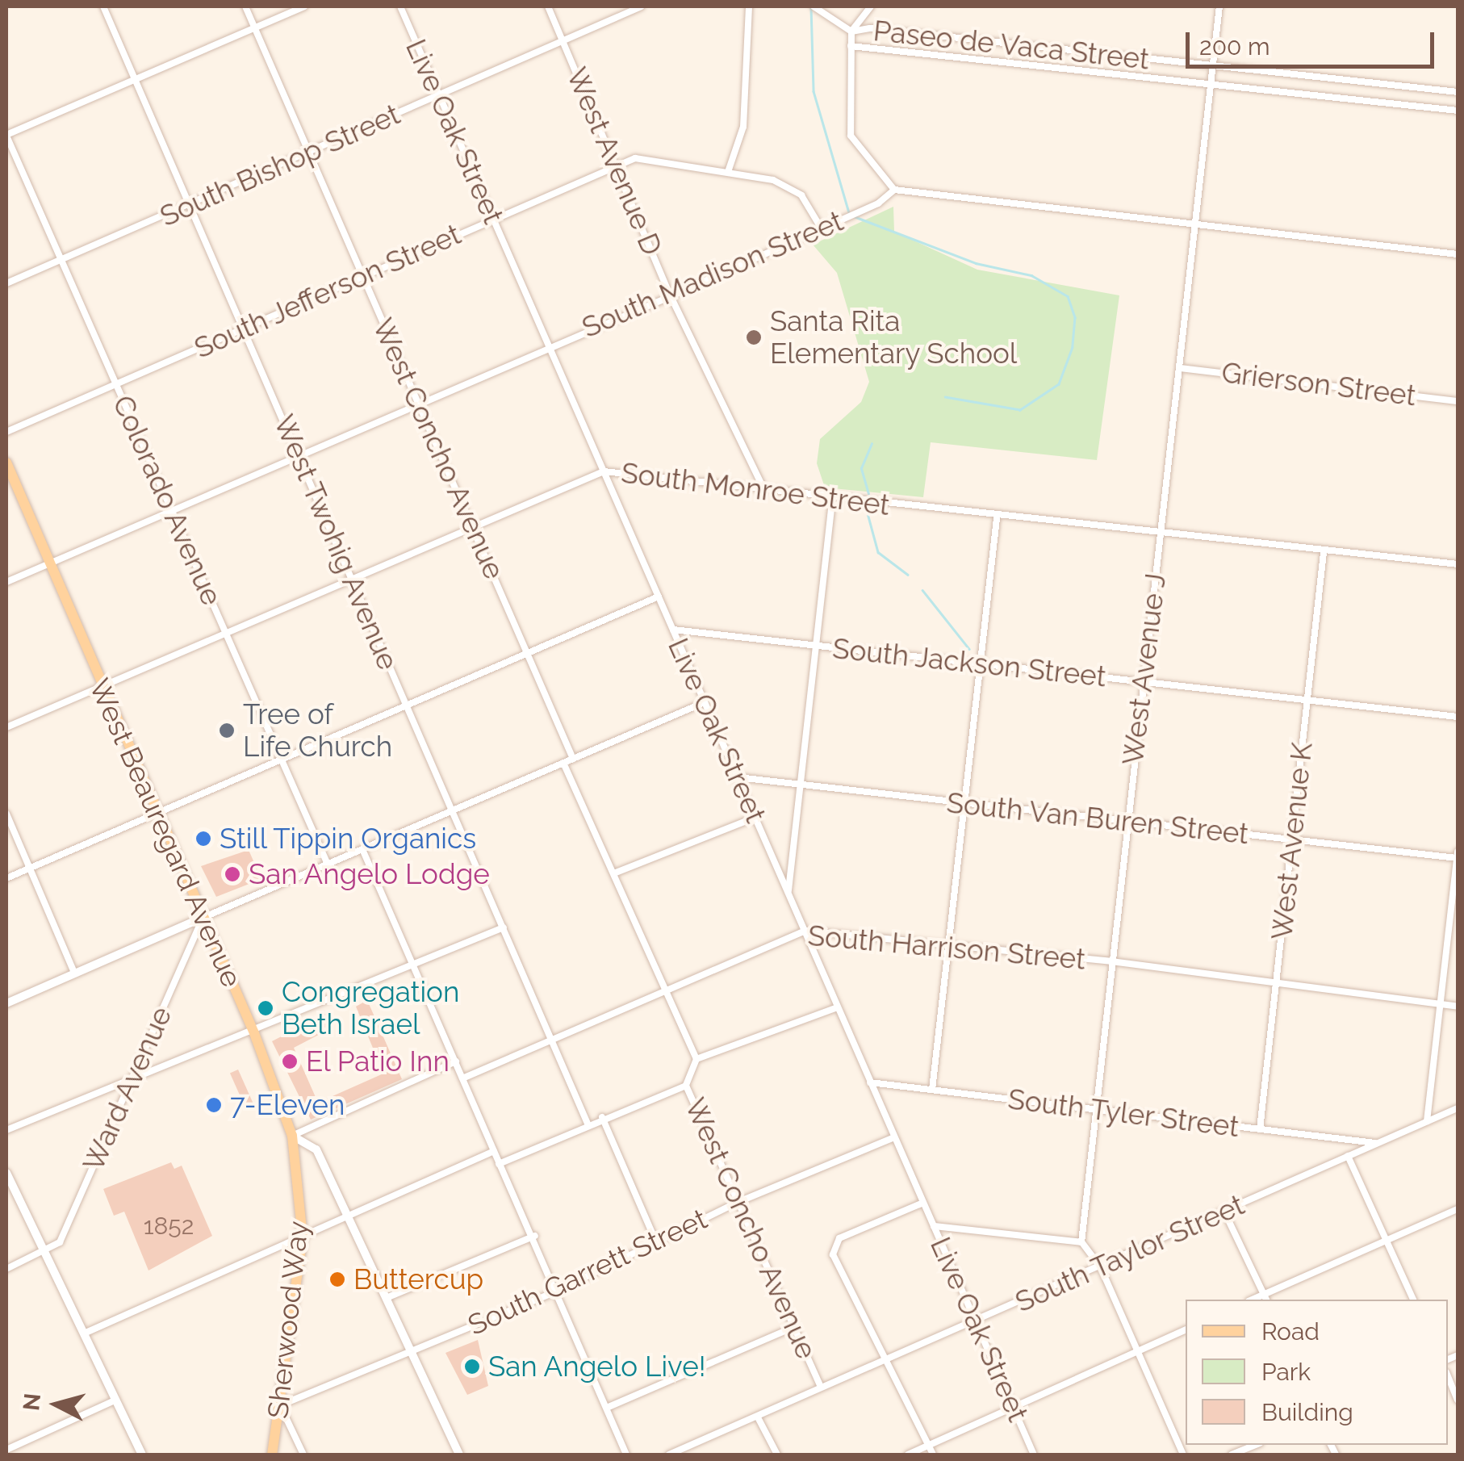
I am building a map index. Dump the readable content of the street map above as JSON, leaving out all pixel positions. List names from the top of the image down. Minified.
{"streets":{"main road":["West Beauregard Avenue","Sherwood Way"],"street":["Paseo de Vaca Street","Live Oak Street","West Avenue D","South Bishop Street","South Madison Street","South Jefferson Street","Grierson Street","West Concho Avenue","South Monroe Street","Colorado Avenue","West Twohig Avenue","South Jackson Street","West Avenue J","South Van Buren Street","West Avenue K","South Harrison Street","Ward Avenue","South Tyler Street","South Taylor Street","South Garrett Street"]},"crossings":[["Paseo de Vaca Street","West Avenue J"],["Live Oak Street","South Bishop Street"],["Live Oak Street","South Madison Street"],["Live Oak Street","South Jefferson Street"],["Live Oak Street","South Monroe Street"],["Live Oak Street","South Jackson Street"],["Live Oak Street","South Van Buren Street"],["Live Oak Street","South Harrison Street"],["Live Oak Street","South Tyler Street"],["Live Oak Street","South Taylor Street"],["Live Oak Street","South Garrett Street"],["West Avenue D","South Bishop Street"],["West Avenue D","South Madison Street"],["West Avenue D","South Jefferson Street"],["West Avenue D","South Monroe Street"],["South Bishop Street","West Concho Avenue"],["South Bishop Street","Colorado Avenue"],["South Bishop Street","West Twohig Avenue"],["South Madison Street","South Jefferson Street"],["South Madison Street","West Concho Avenue"],["South Madison Street","Colorado Avenue"],["South Madison Street","West Twohig Avenue"],["South Madison Street","West Beauregard Avenue"],["South Jefferson Street","West Concho Avenue"],["South Jefferson Street","Colorado Avenue"],["South Jefferson Street","West Twohig Avenue"],["Grierson Street","West Avenue J"],["West Concho Avenue","South Monroe Street"],["West Concho Avenue","South Harrison Street"],["West Concho Avenue","South Taylor Street"],["West Concho Avenue","South Garrett Street"],["South Monroe Street","Colorado Avenue"],["South Monroe Street","West Twohig Avenue"],["South Monroe Street","West Avenue J"],["South Monroe Street","West Beauregard Avenue"],["South Monroe Street","West Avenue K"],["West Twohig Avenue","South Harrison Street"],["South Jackson Street","West Avenue J"],["South Jackson Street","West Avenue K"],["West Avenue J","South Van Buren Street"],["West Avenue J","South Harrison Street"],["West Avenue J","South Tyler Street"],["South Van Buren Street","West Avenue K"],["West Beauregard Avenue","Ward Avenue"],["West Beauregard Avenue","South Garrett Street"],["West Beauregard Avenue","Sherwood Way"],["West Avenue K","South Harrison Street"],["West Avenue K","South Tyler Street"],["South Tyler Street","South Taylor Street"],["South Garrett Street","Sherwood Way"]],"places":["Santa Rita Elementary School","Tree of Life Church","Still Tippin Organics","San Angelo Lodge","Congregation Beth Israel","El Patio Inn","7-Eleven","Buttercup","San Angelo Live!"],"house_numbers":["1852"],"legend":["Road","Park","Building"],"scale_bar":"200 m","north":"left"}
